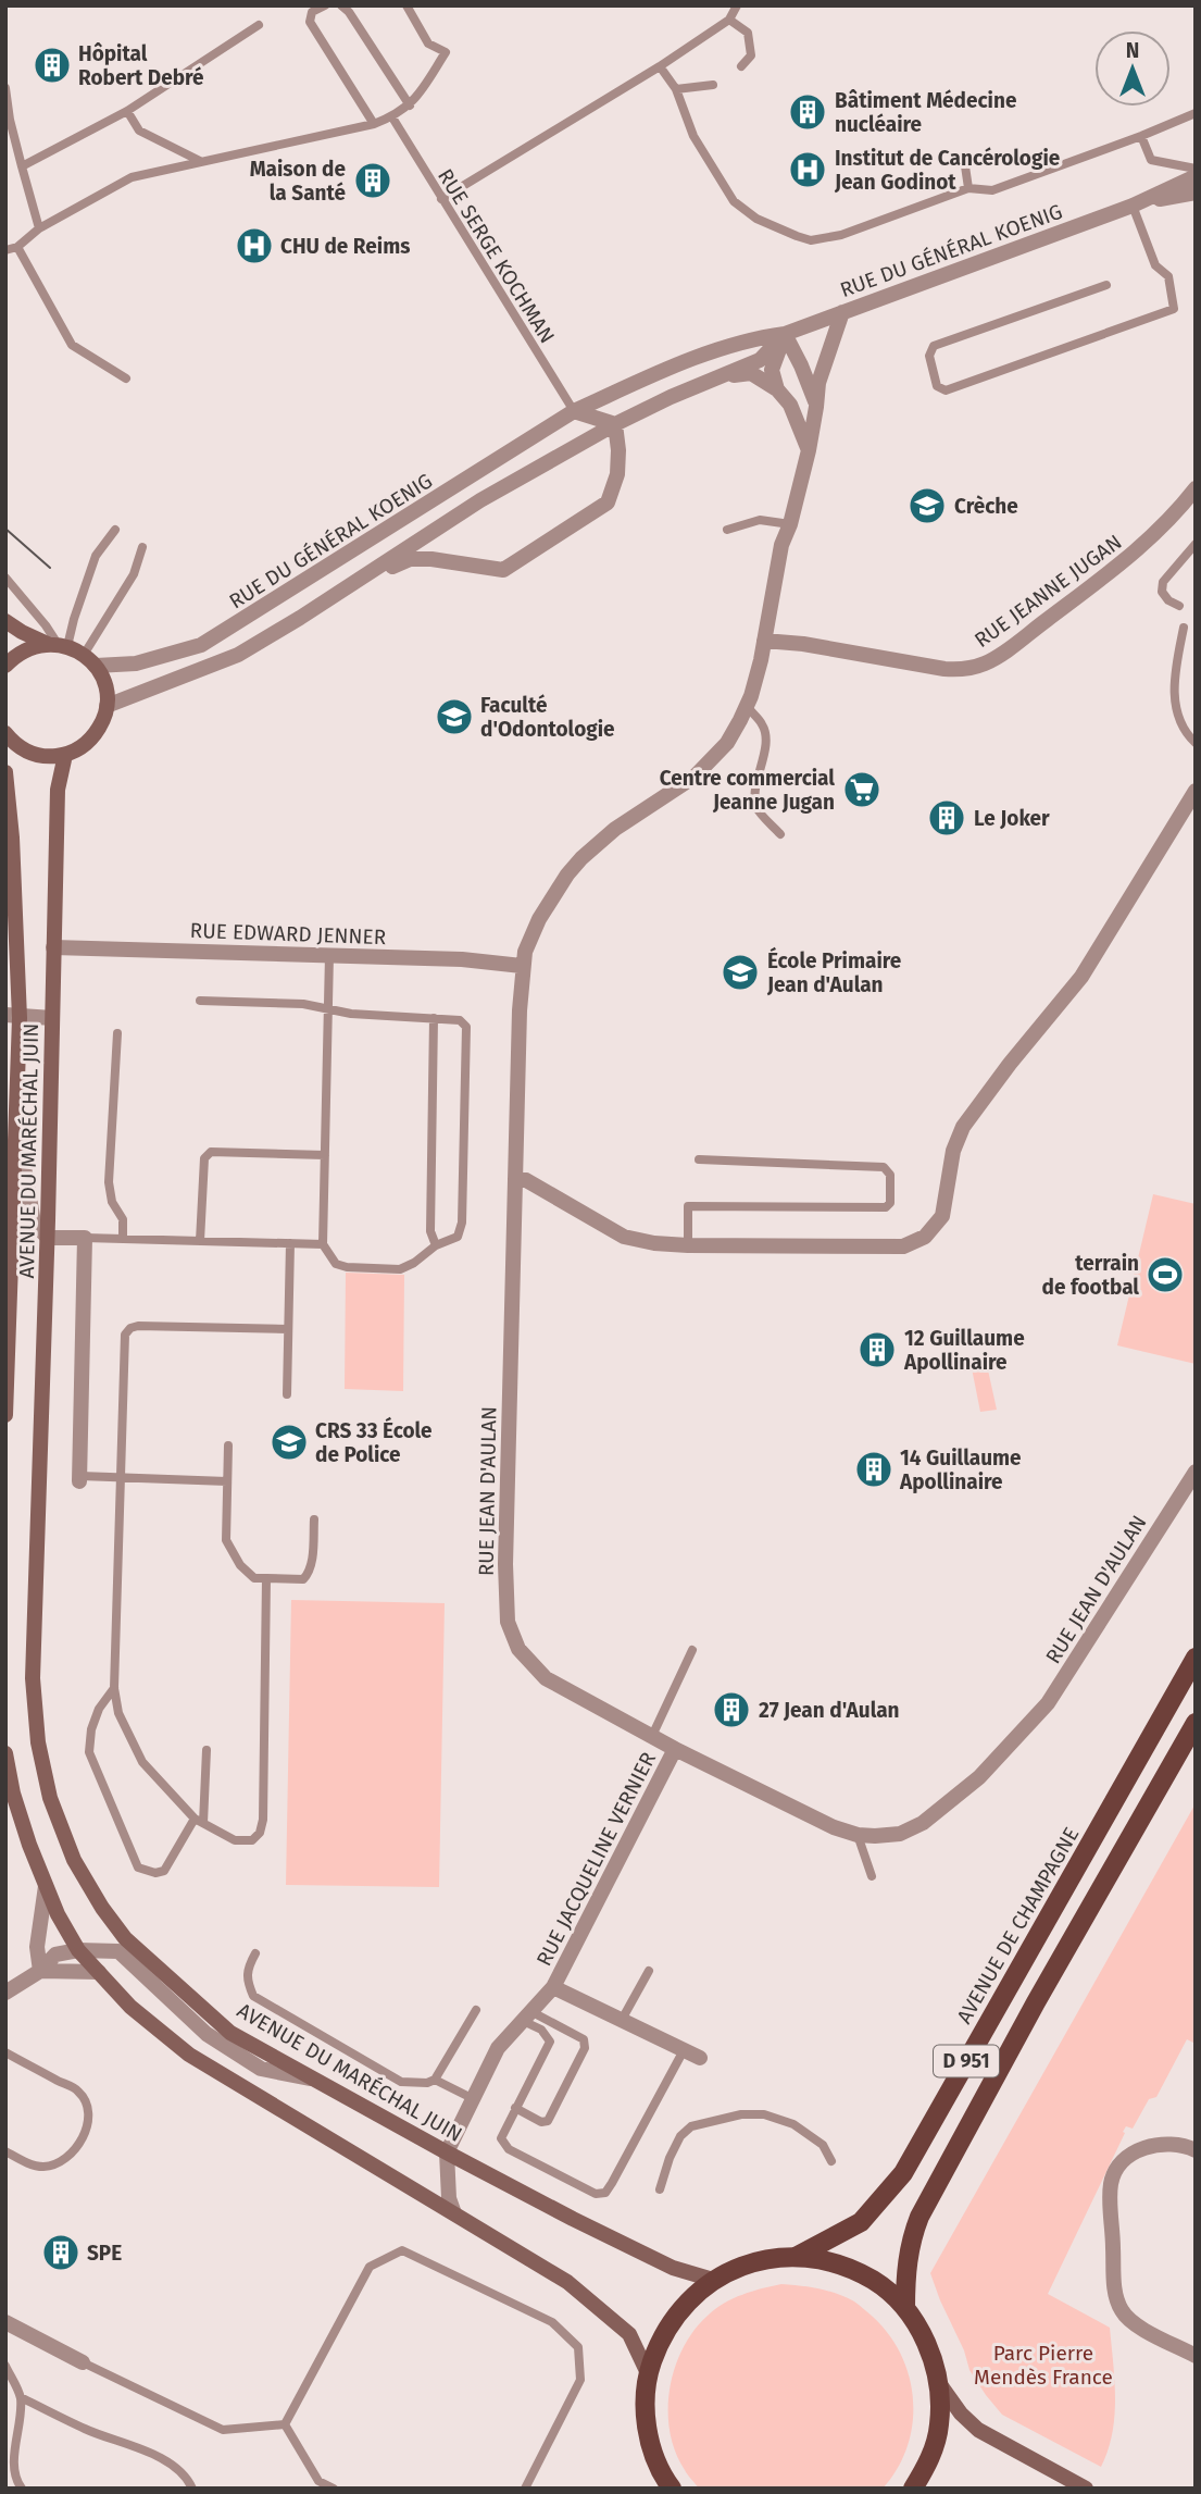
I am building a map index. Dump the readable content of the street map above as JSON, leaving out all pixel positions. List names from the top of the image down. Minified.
{"streets":{"main road":["AVENUE DU MARÉCHAL JUIN","AVENUE DE CHAMPAGNE","D 951"],"street":["RUE DU GÉNÉRAL KOENIG","RUE JEANNE JUGAN","RUE EDWARD JENNER","RUE JEAN D'AULAN","RUE JACQUELINE VERNIER"],"lane":["RUE SERGE KOCHMAN"]},"crossings":[["RUE DU GÉNÉRAL KOENIG","RUE SERGE KOCHMAN"],["RUE DU GÉNÉRAL KOENIG","RUE JEAN D'AULAN"],["RUE JEANNE JUGAN","RUE JEAN D'AULAN"],["RUE EDWARD JENNER","AVENUE DU MARÉCHAL JUIN"],["RUE EDWARD JENNER","RUE JEAN D'AULAN"],["AVENUE DU MARÉCHAL JUIN","RUE JACQUELINE VERNIER"],["RUE JEAN D'AULAN","RUE JACQUELINE VERNIER"]],"parks":["Parc Pierre Mendès France"],"places":{"building":["Hôpital Robert Debré","Bâtiment Médecine nucléaire","Maison de la Santé","Le Joker","12 Guillaume Apollinaire","14 Guillaume Apollinaire","27 Jean d'Aulan","SPE"],"hospital":["Institut de Cancérologie Jean Godinot","CHU de Reims"],"school or university":["Crèche","Faculté d'Odontologie","École Primaire Jean d'Aulan","CRS 33 École de Police"],"supermarket":["Centre commercial Jeanne Jugan"],"sports":["terrain de footbal"]},"north":"top"}
